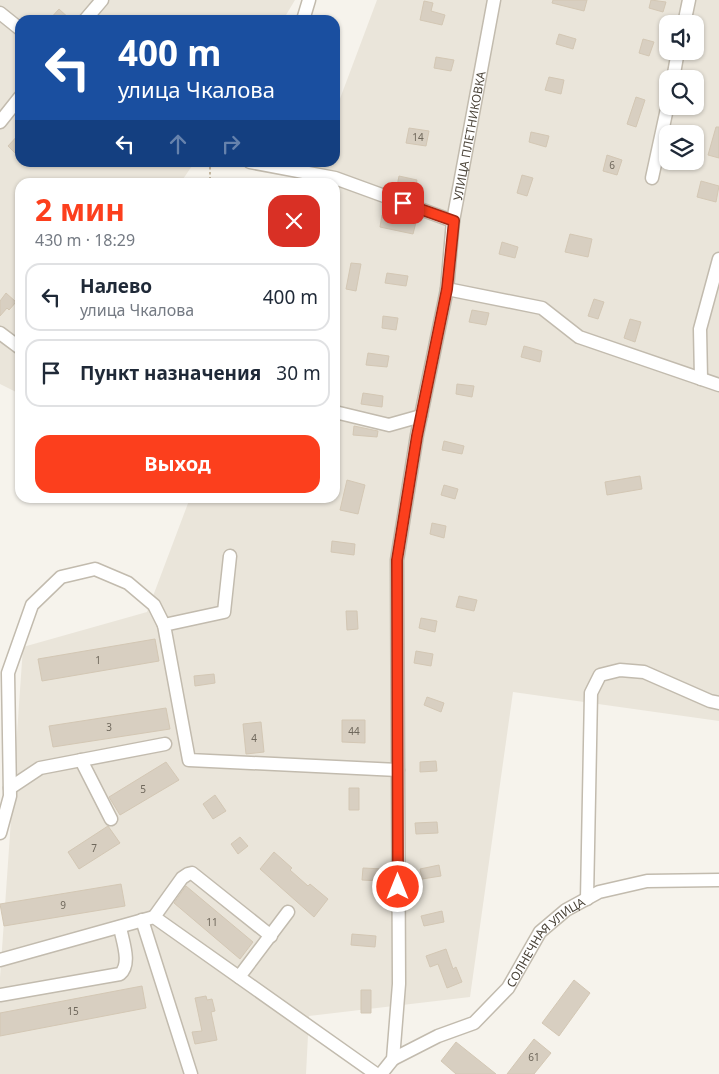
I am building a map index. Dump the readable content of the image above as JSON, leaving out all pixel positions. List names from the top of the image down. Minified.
{"streets":{"street":["УЛИЦА ПЛЕТНИКОВКА","СОЛНЕЧНАЯ УЛИЦА"]},"crossings":[["УЛИЦА ПЛЕТНИКОВКА","СОЛНЕЧНАЯ УЛИЦА"]],"house_numbers":["14","6","1","3","44","4","5","7","9","11","15","61"],"page":{"turn":["400 m","улица Чкалова"],"heading":["2 мин","430 m · 18:29"],"list":[{"name":"Налево","note":"улица Чкалова","value":"400 m"},{"name":"Пункт назначения","value":"30 m"}],"buttons":"Выход"}}
